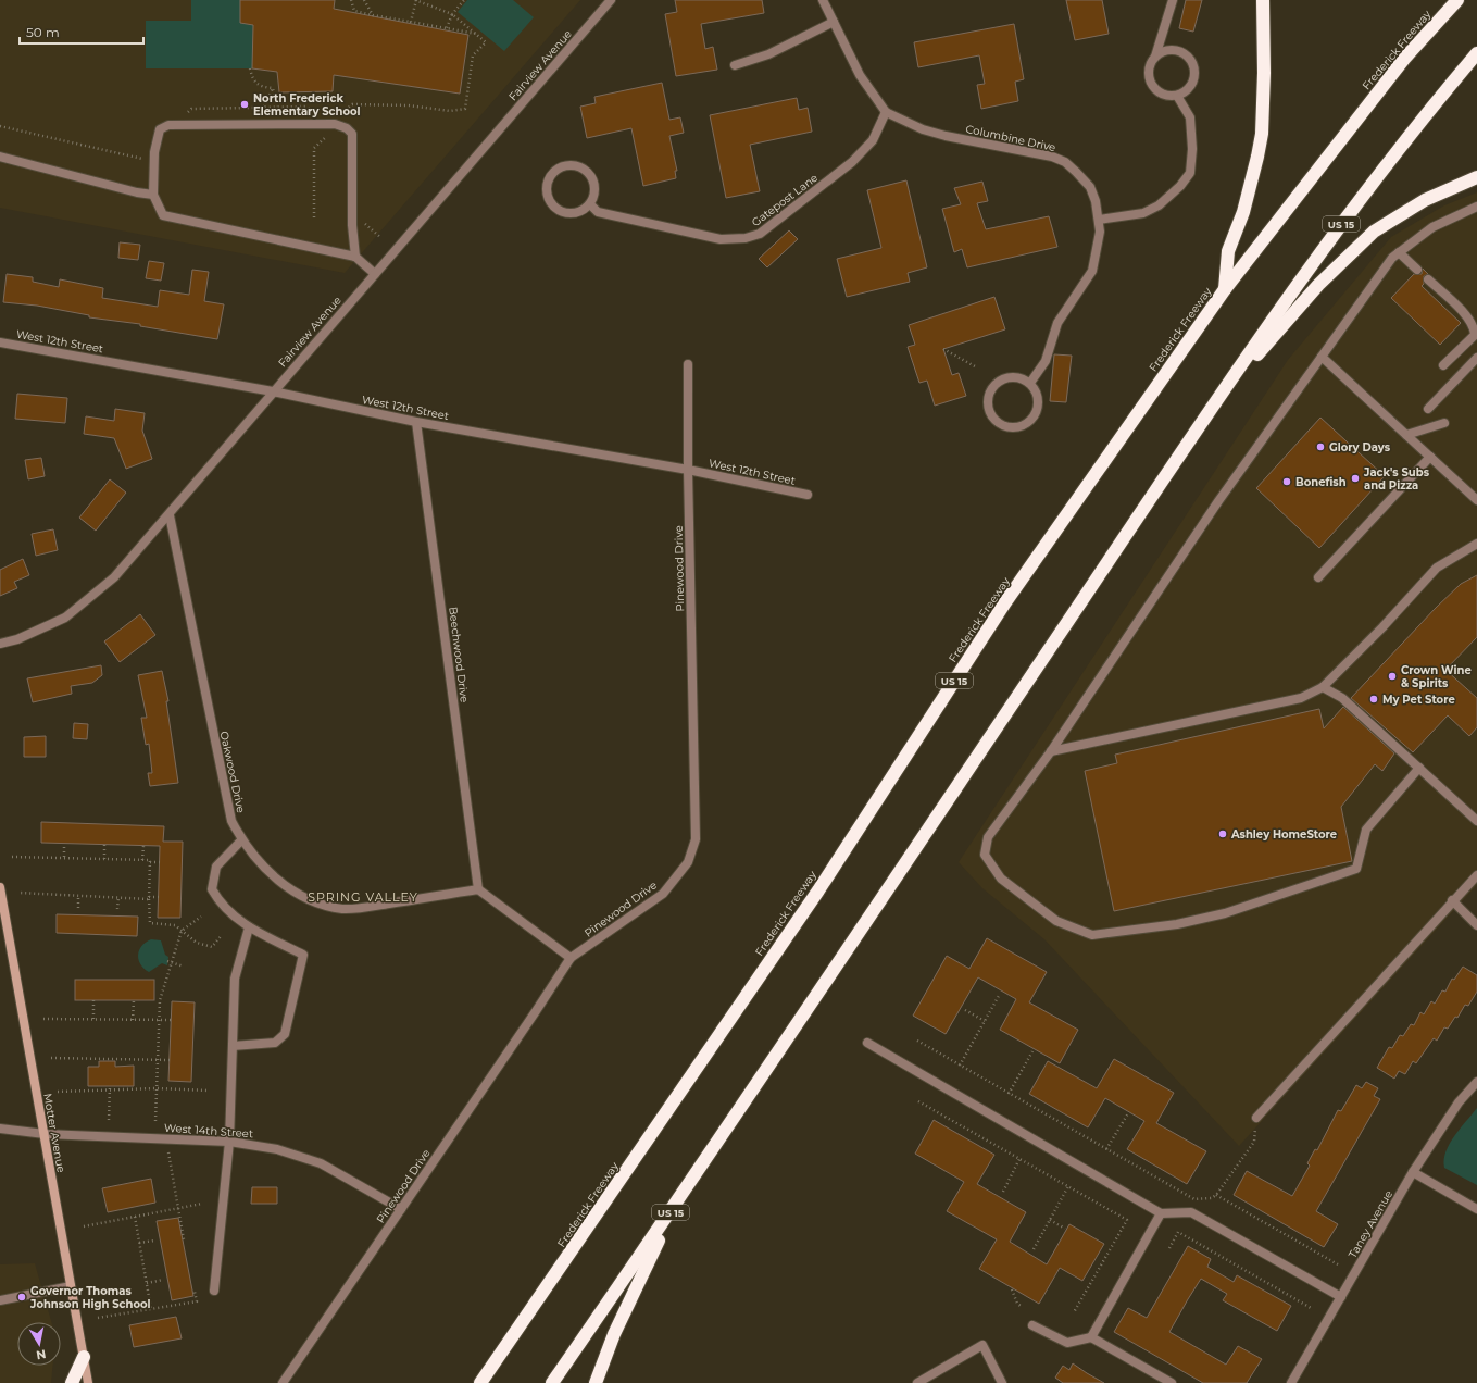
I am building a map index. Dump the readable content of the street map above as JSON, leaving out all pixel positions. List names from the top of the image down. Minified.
{"streets":{"highway":["Frederick Freeway","US 15"],"main road":["Motter Avenue"],"street":["Fairview Avenue","Columbine Drive","Gatepost Lane","West 12th Street","Pinewood Drive","Beechwood Drive","Oakwood Drive","West 14th Street","Taney Avenue"]},"crossings":[["Fairview Avenue","West 12th Street"],["Fairview Avenue","Oakwood Drive"],["Columbine Drive","Gatepost Lane"],["West 12th Street","Pinewood Drive"],["West 12th Street","Beechwood Drive"],["Pinewood Drive","West 14th Street"],["Beechwood Drive","Oakwood Drive"],["West 14th Street","Motter Avenue"]],"districts":["SPRING VALLEY"],"places":["North Frederick Elementary School","Glory Days","Jack's Subs and Pizza","Bonefish","Crown Wine & Spirits","My Pet Store","Ashley HomeStore","Governor Thomas Johnson High School"],"scale_bar":"50 m","north":"bottom"}
